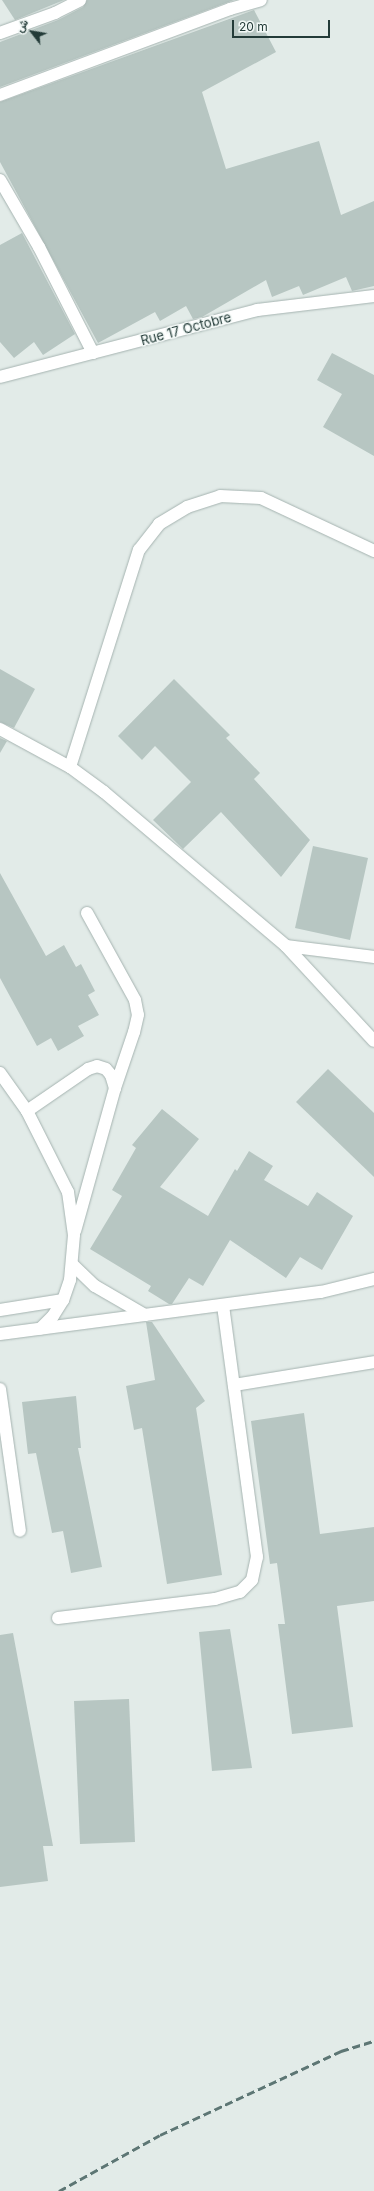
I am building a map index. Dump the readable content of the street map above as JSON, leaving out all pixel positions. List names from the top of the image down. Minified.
{"streets":{"street":["Rue 17 Octobre"]},"scale_bar":"20 m","north":"top left"}
